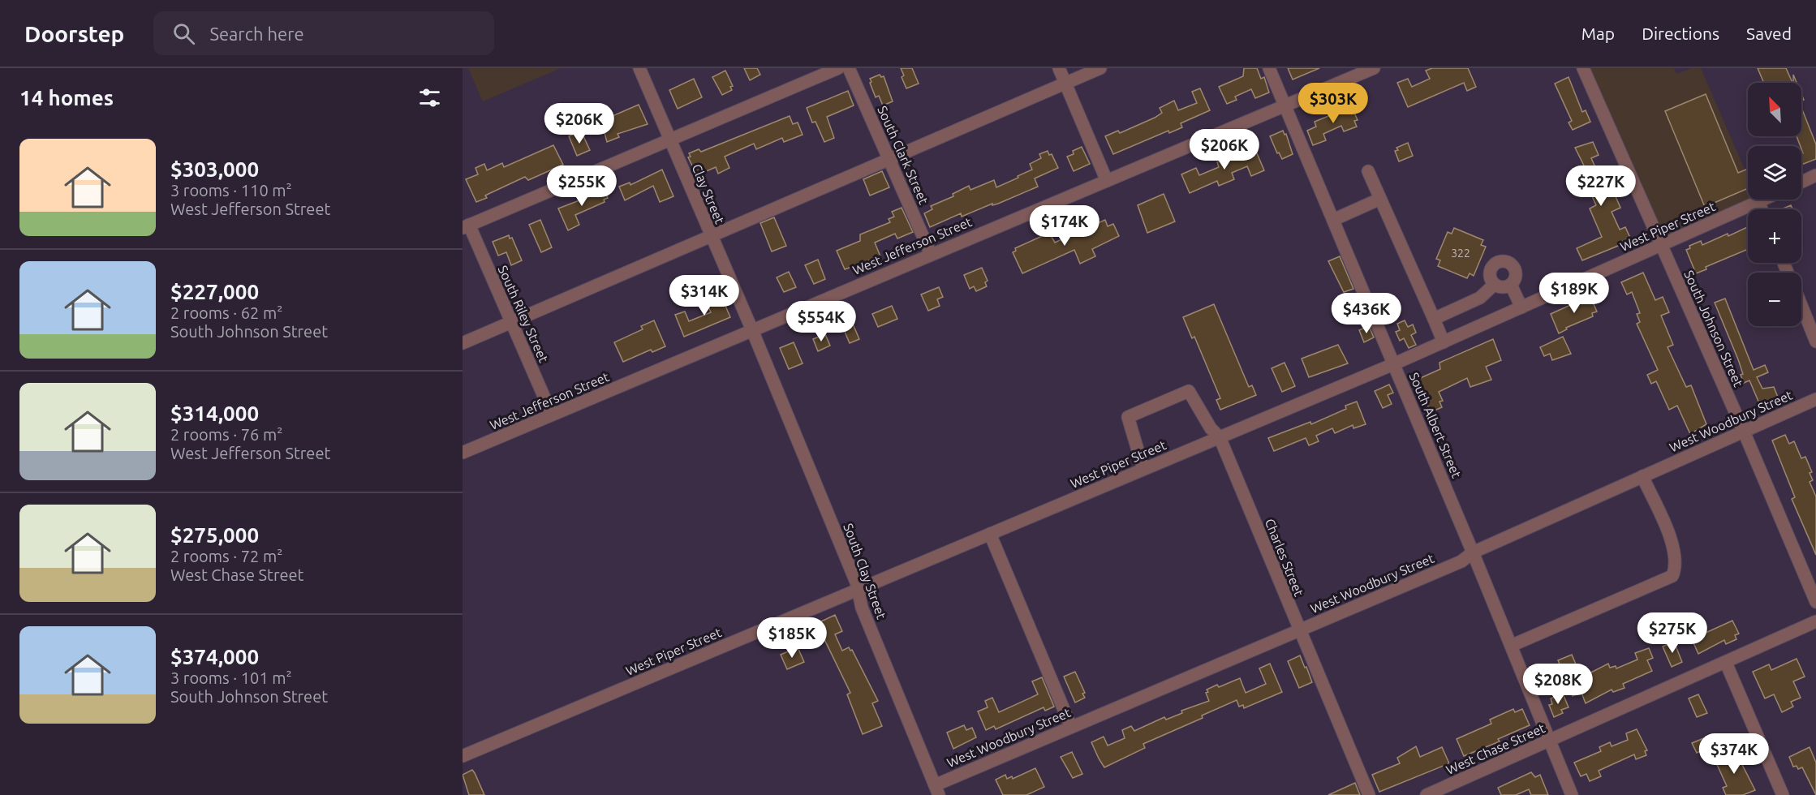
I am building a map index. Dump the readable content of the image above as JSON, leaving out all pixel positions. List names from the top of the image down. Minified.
{"streets":{"street":["South Clark Street","Clay Street","West Piper Street","West Jefferson Street","South Riley Street","South Johnson Street","West Woodbury Street","South Albert Street","Charles Street","South Clay Street","West Chase Street"]},"crossings":[["South Clark Street","West Jefferson Street"],["Clay Street","West Jefferson Street"],["Clay Street","South Clay Street"],["West Piper Street","South Johnson Street"],["West Piper Street","South Albert Street"],["West Piper Street","Charles Street"],["West Piper Street","South Clay Street"],["West Jefferson Street","South Riley Street"],["West Jefferson Street","South Albert Street"],["West Jefferson Street","South Clay Street"],["South Johnson Street","West Woodbury Street"],["West Woodbury Street","South Albert Street"],["West Woodbury Street","Charles Street"],["West Woodbury Street","South Clay Street"],["South Albert Street","West Chase Street"]],"house_numbers":["322"],"north":"top left","page":{"header":"Doorstep","search":"Search here","nav":["Map","Directions","Saved"],"heading":"14 homes","map_buttons":["+","−"],"price":["$303K","$206K","$206K","$255K","$227K","$174K","$189K","$314K","$436K","$554K","$275K","$185K","$208K","$374K"],"list":[{"name":"$303,000","note":"3 rooms · 110 m² · West Jefferson Street"},{"name":"$227,000","note":"2 rooms · 62 m² · South Johnson Street"},{"name":"$314,000","note":"2 rooms · 76 m² · West Jefferson Street"},{"name":"$275,000","note":"2 rooms · 72 m² · West Chase Street"},{"name":"$374,000","note":"3 rooms · 101 m² · South Johnson Street"}]}}
